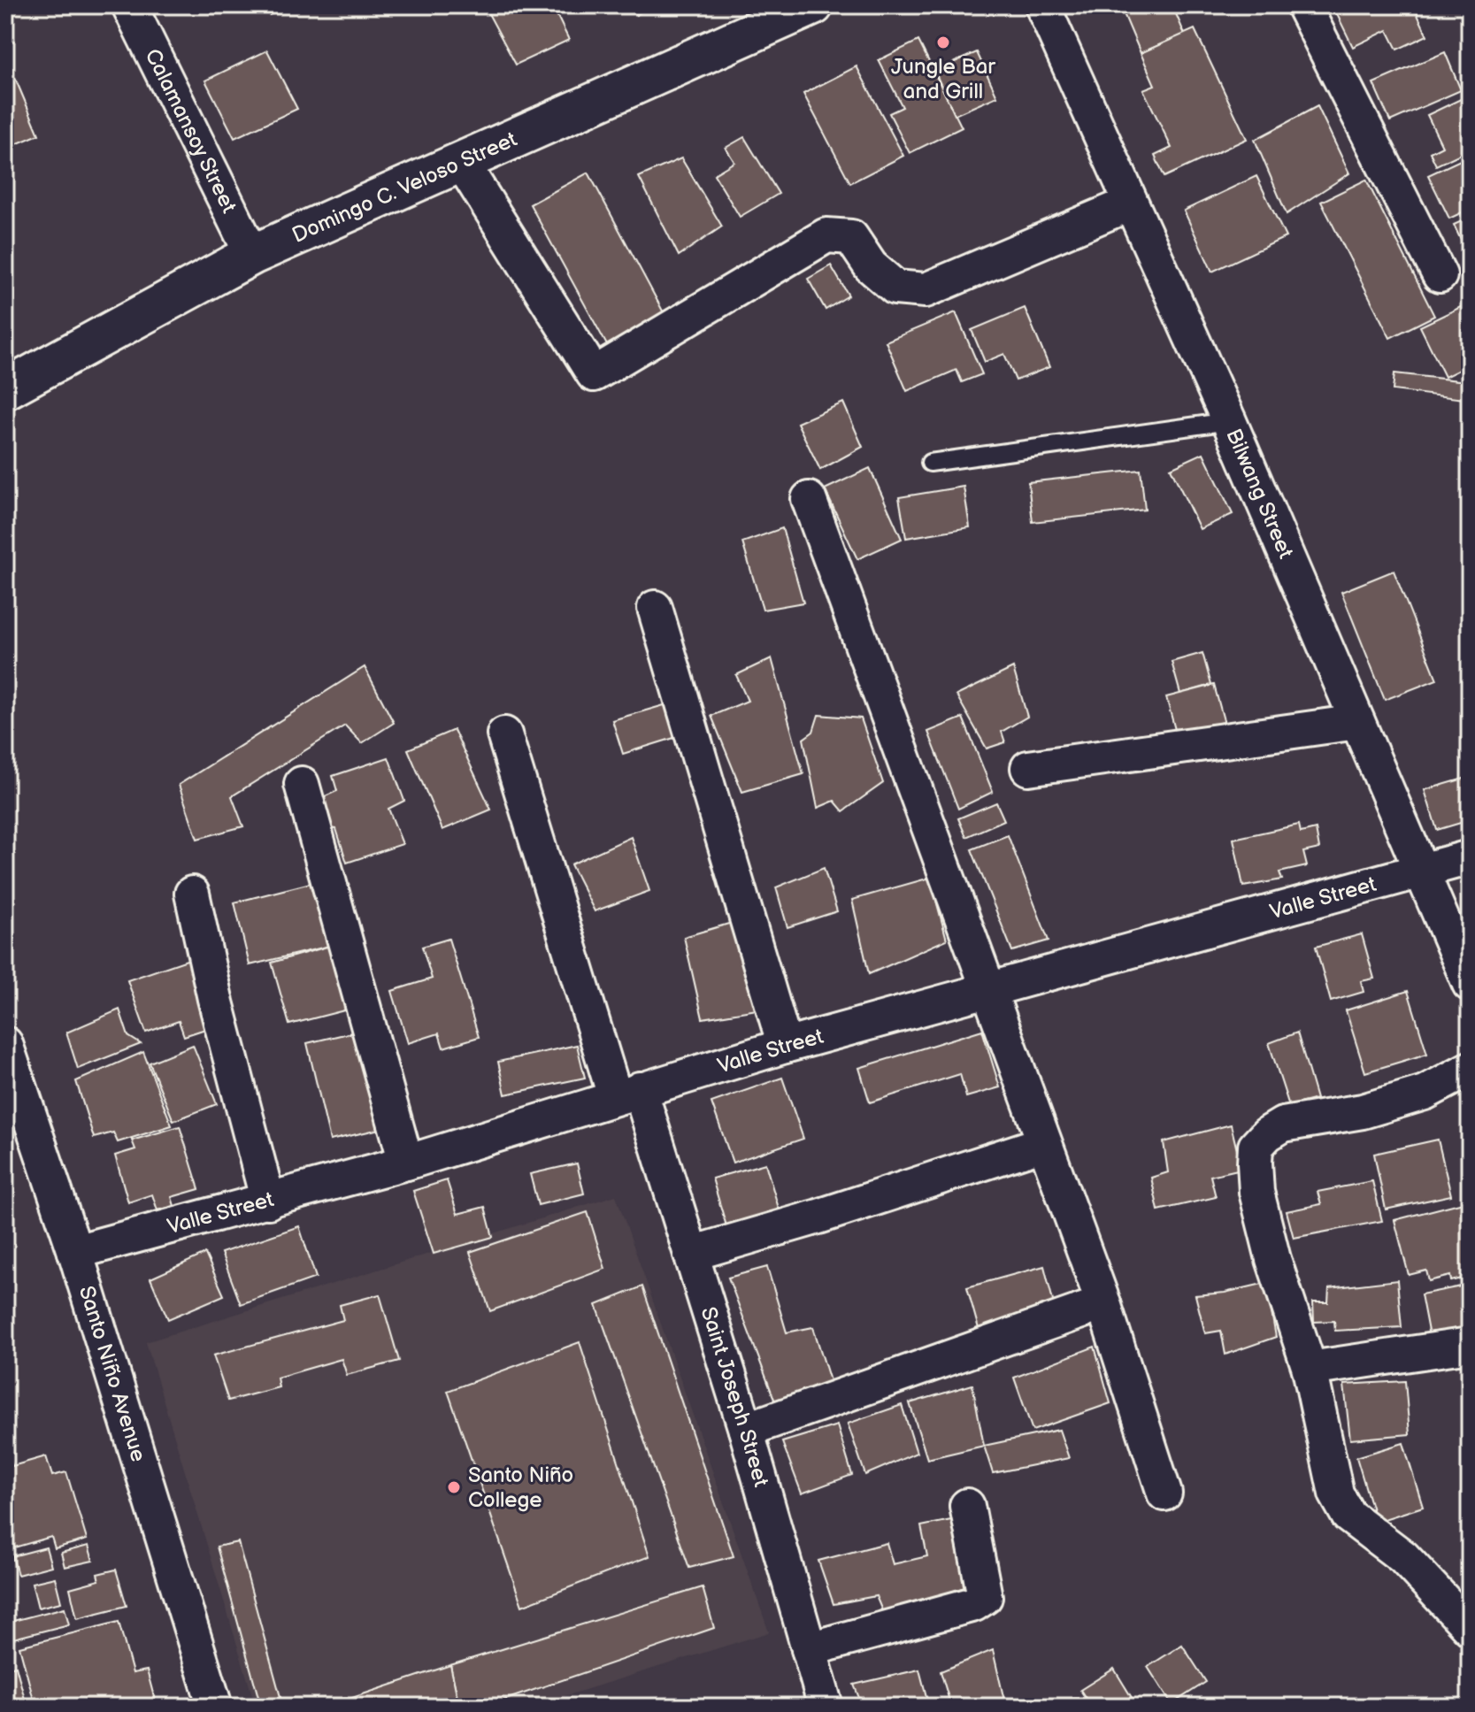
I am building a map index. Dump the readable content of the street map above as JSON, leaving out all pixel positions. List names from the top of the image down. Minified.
{"streets":{"main road":["Domingo C. Veloso Street"],"street":["Calamansoy Street","Bilwang Street","Valle Street","Santo Niño Avenue","Saint Joseph Street"]},"crossings":[["Calamansoy Street","Domingo C. Veloso Street"],["Bilwang Street","Valle Street"],["Valle Street","Santo Niño Avenue"],["Valle Street","Saint Joseph Street"]],"places":["Jungle Bar and Grill","Santo Niño College"]}
